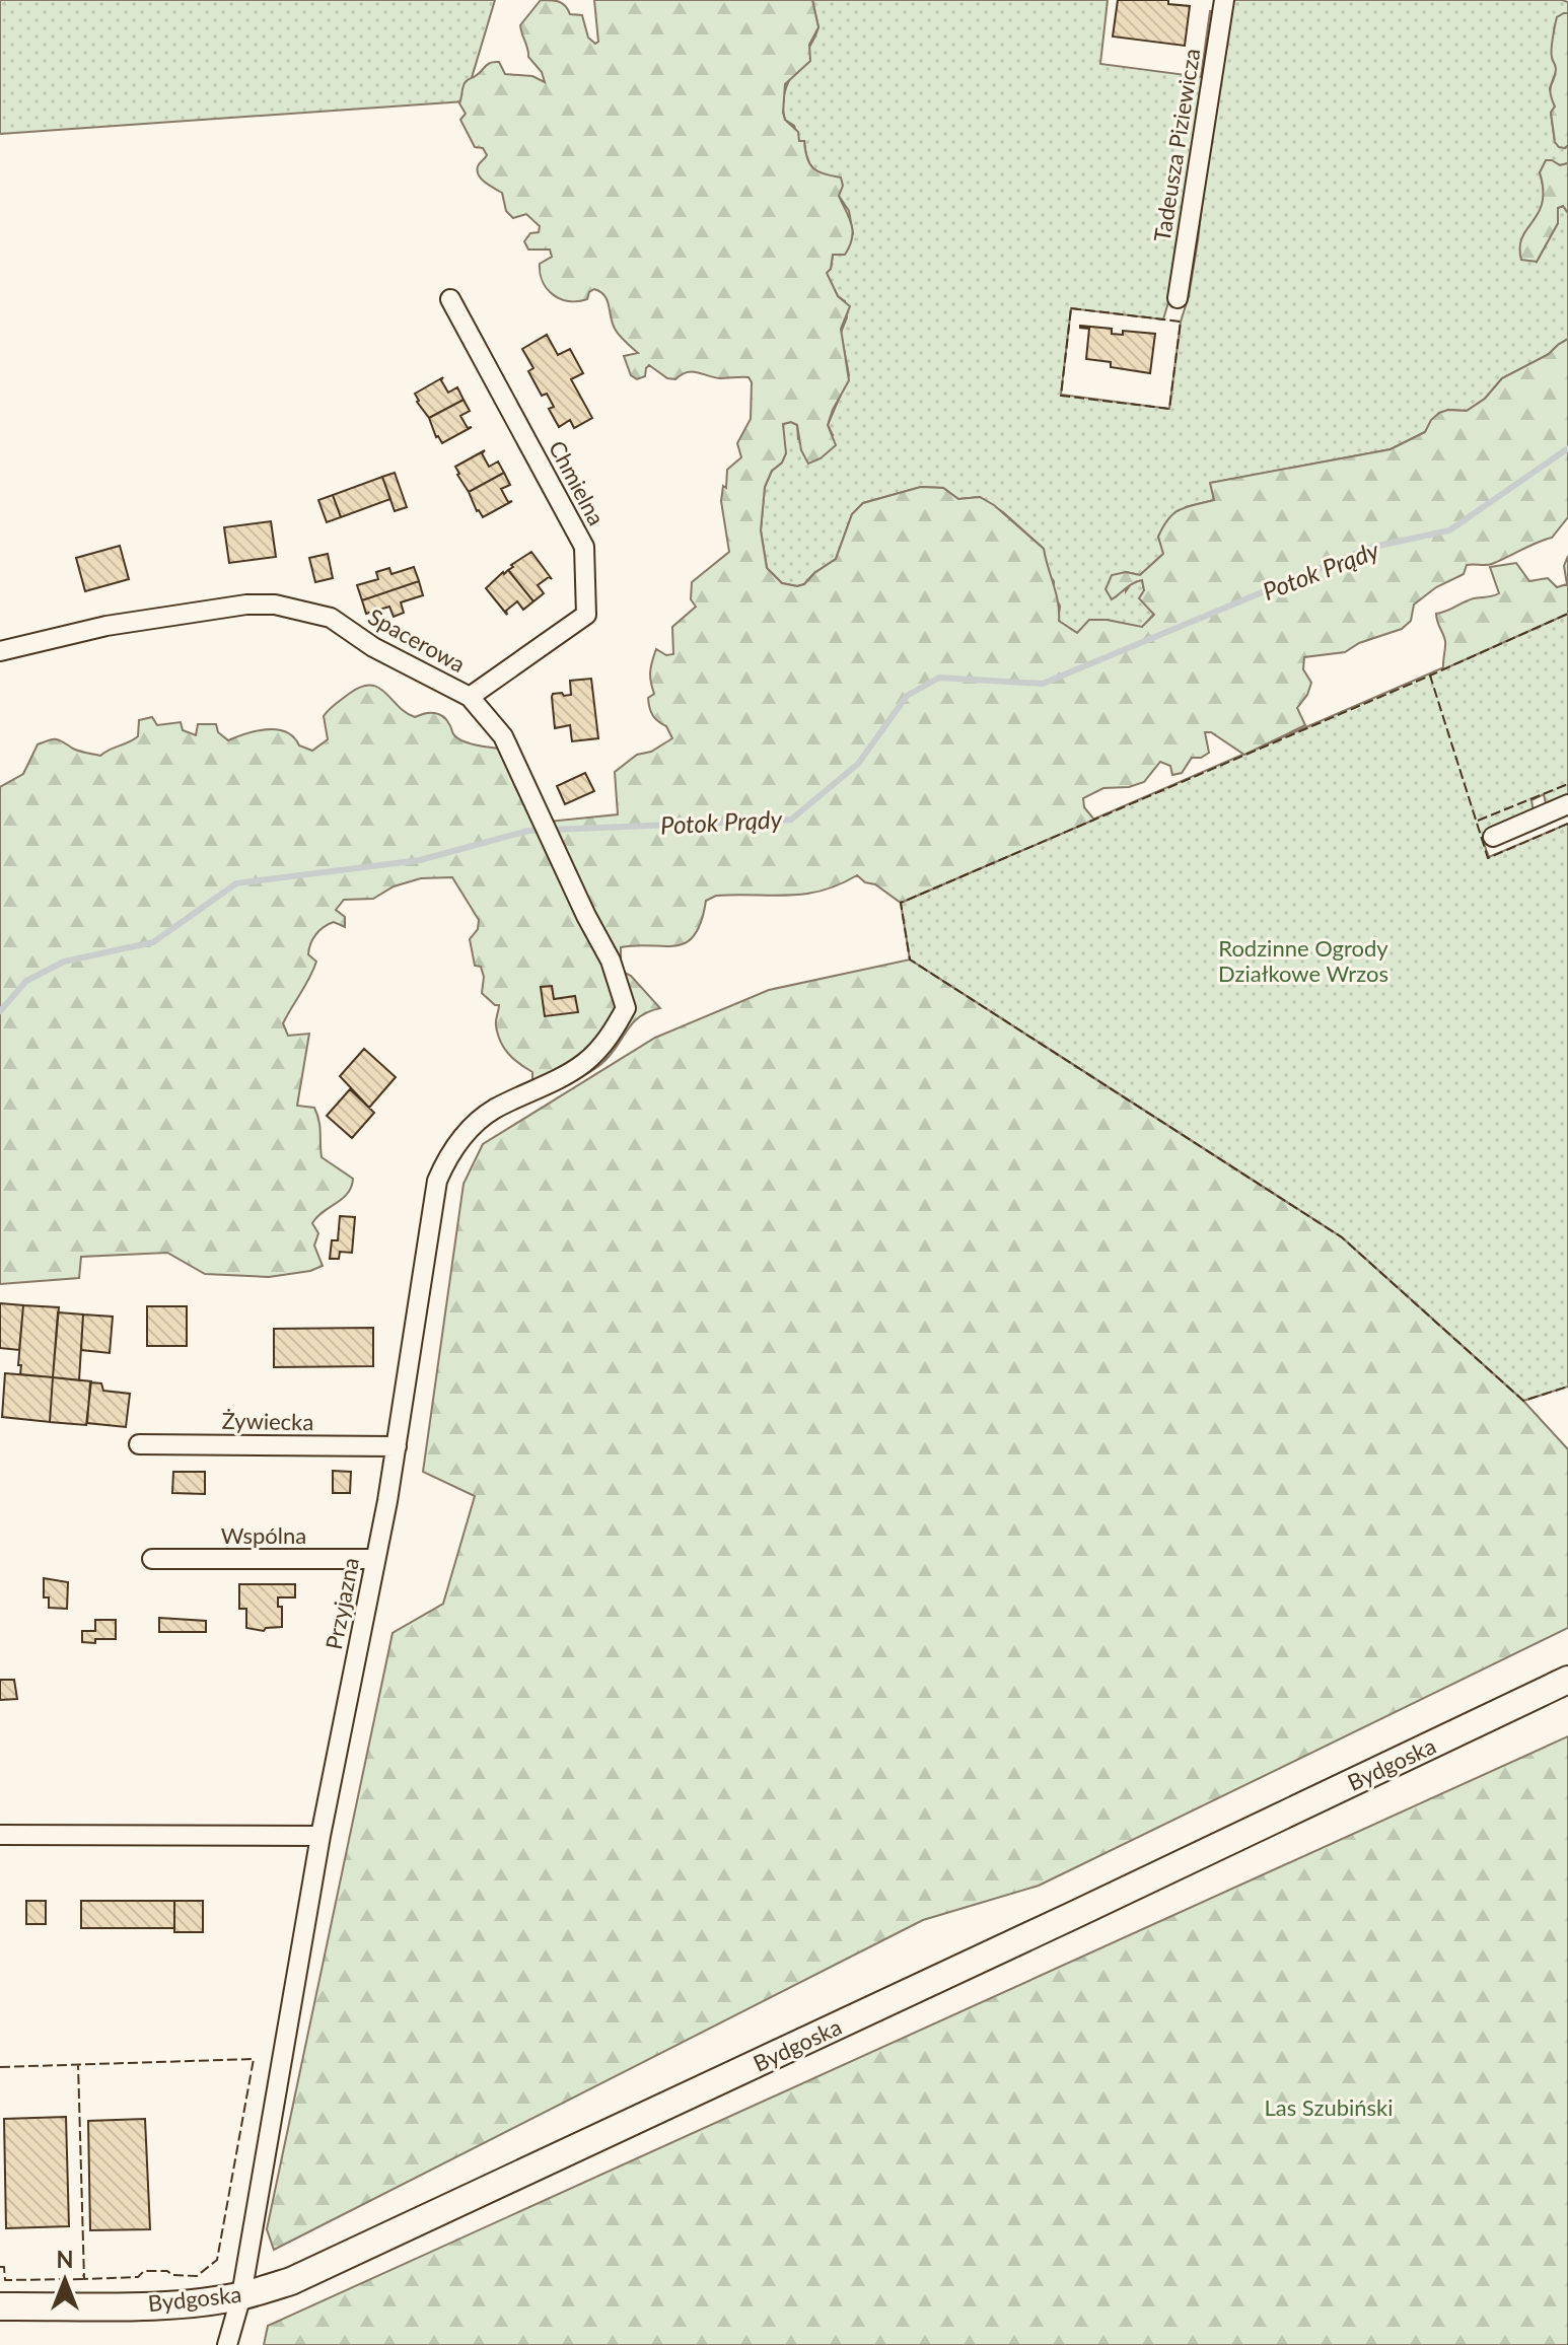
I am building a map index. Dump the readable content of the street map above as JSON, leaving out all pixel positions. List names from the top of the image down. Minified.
{"streets":{"main road":["Bydgoska"],"street":["Tadeusza Piziewicza","Chmielna","Spacerowa","Żywiecka","Wspólna","Przyjazna"]},"crossings":[["Chmielna","Spacerowa"],["Spacerowa","Przyjazna"],["Żywiecka","Przyjazna"],["Wspólna","Przyjazna"],["Przyjazna","Bydgoska"]],"water":["Potok Prądy"],"parks":["Rodzinne Ogrody Działkowe Wrzos","Las Szubiński"],"north":"top"}
